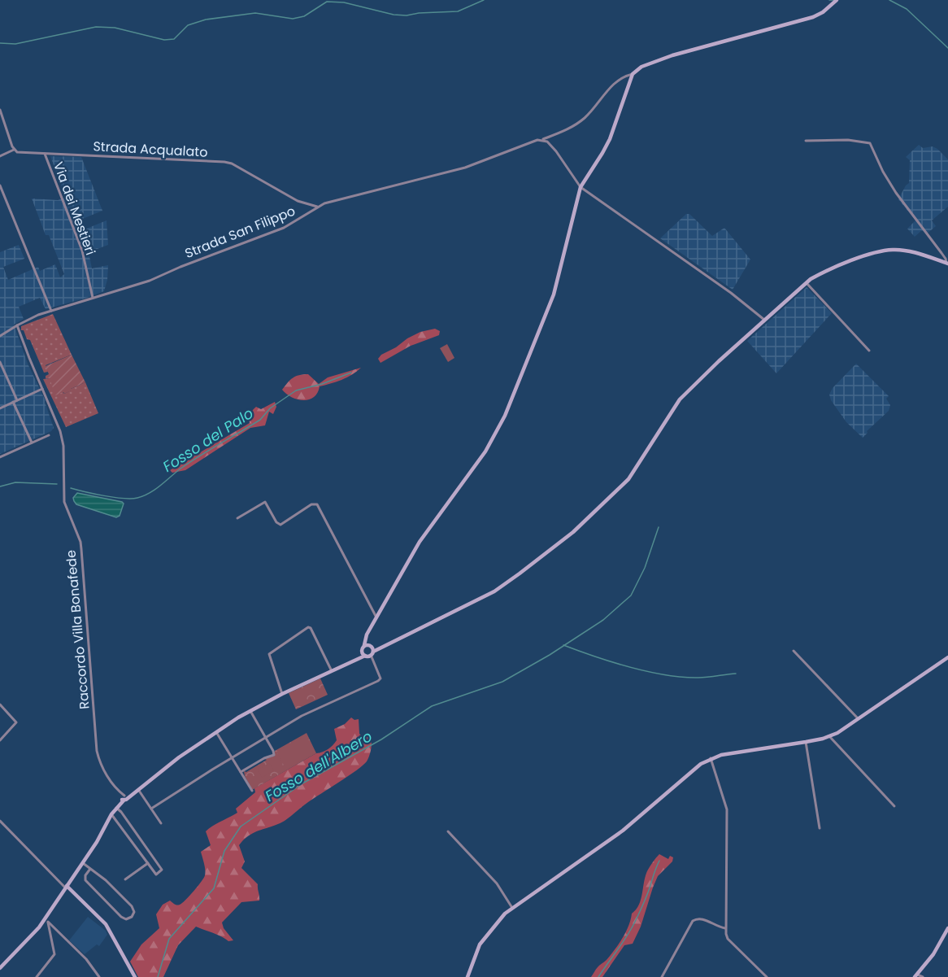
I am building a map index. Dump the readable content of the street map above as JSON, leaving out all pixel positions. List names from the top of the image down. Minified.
{"streets":{"street":["Strada Acqualato","Via dei Mestieri","Strada San Filippo","Raccordo Villa Bonafede"]},"crossings":[["Strada Acqualato","Via dei Mestieri"],["Strada Acqualato","Strada San Filippo"],["Via dei Mestieri","Strada San Filippo"],["Strada San Filippo","Raccordo Villa Bonafede"]],"water":["Fosso del Palo","Fosso dell'Albero"]}
